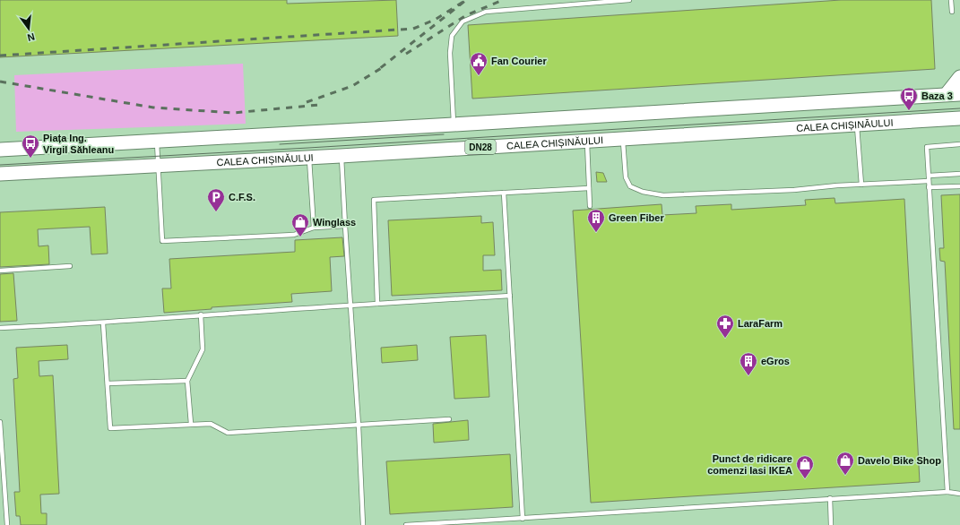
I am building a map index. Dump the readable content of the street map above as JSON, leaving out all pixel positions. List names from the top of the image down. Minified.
{"streets":{"main road":["CALEA CHIȘINĂULUI","DN28"]},"places":{"public building":["Fan Courier"],"bus stop":["Baza 3","Piața Ing. Virgil Săhleanu"],"parking":["C.F.S."],"building":["Green Fiber","eGros"],"shop":["Winglass","Davelo Bike Shop","Punct de ridicare comenzi Iasi IKEA"],"pharmacy":["LaraFarm"]},"north":"bottom"}
